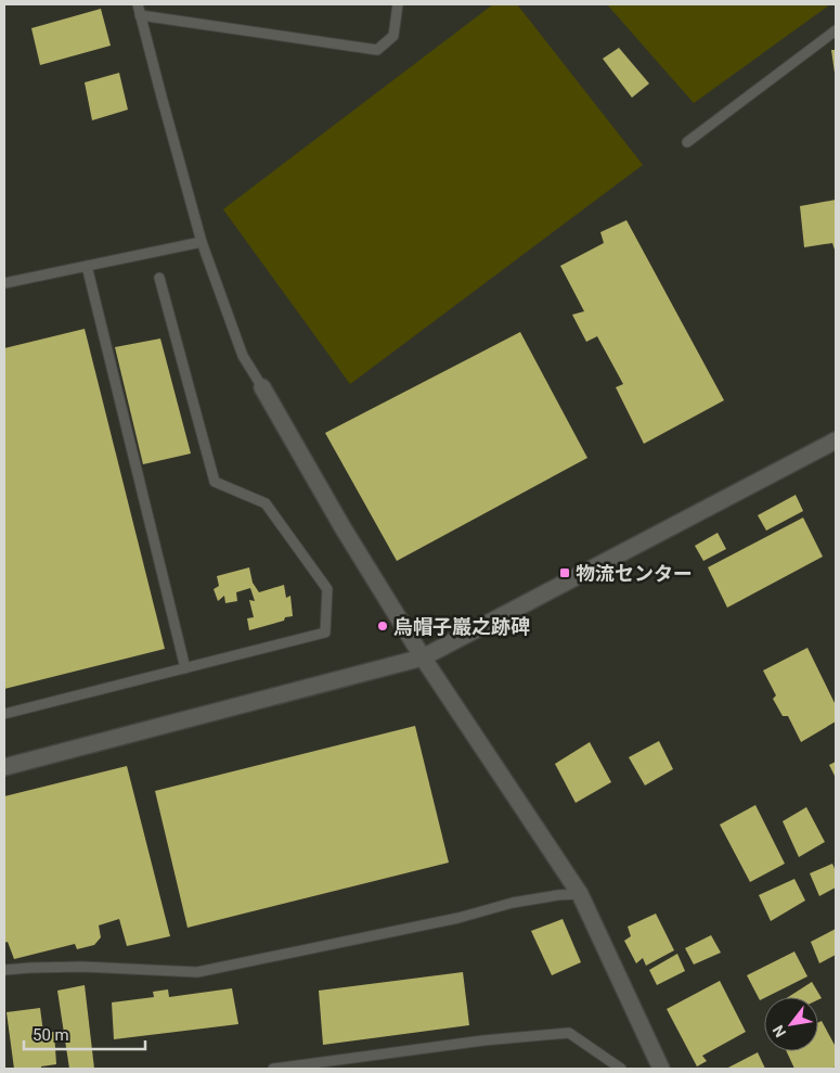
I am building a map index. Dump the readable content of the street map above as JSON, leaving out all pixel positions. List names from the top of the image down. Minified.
{"places":{"transit":["物流センター"],"other":["烏帽子巖之跡碑"]},"scale_bar":"50 m","north":"bottom left"}
